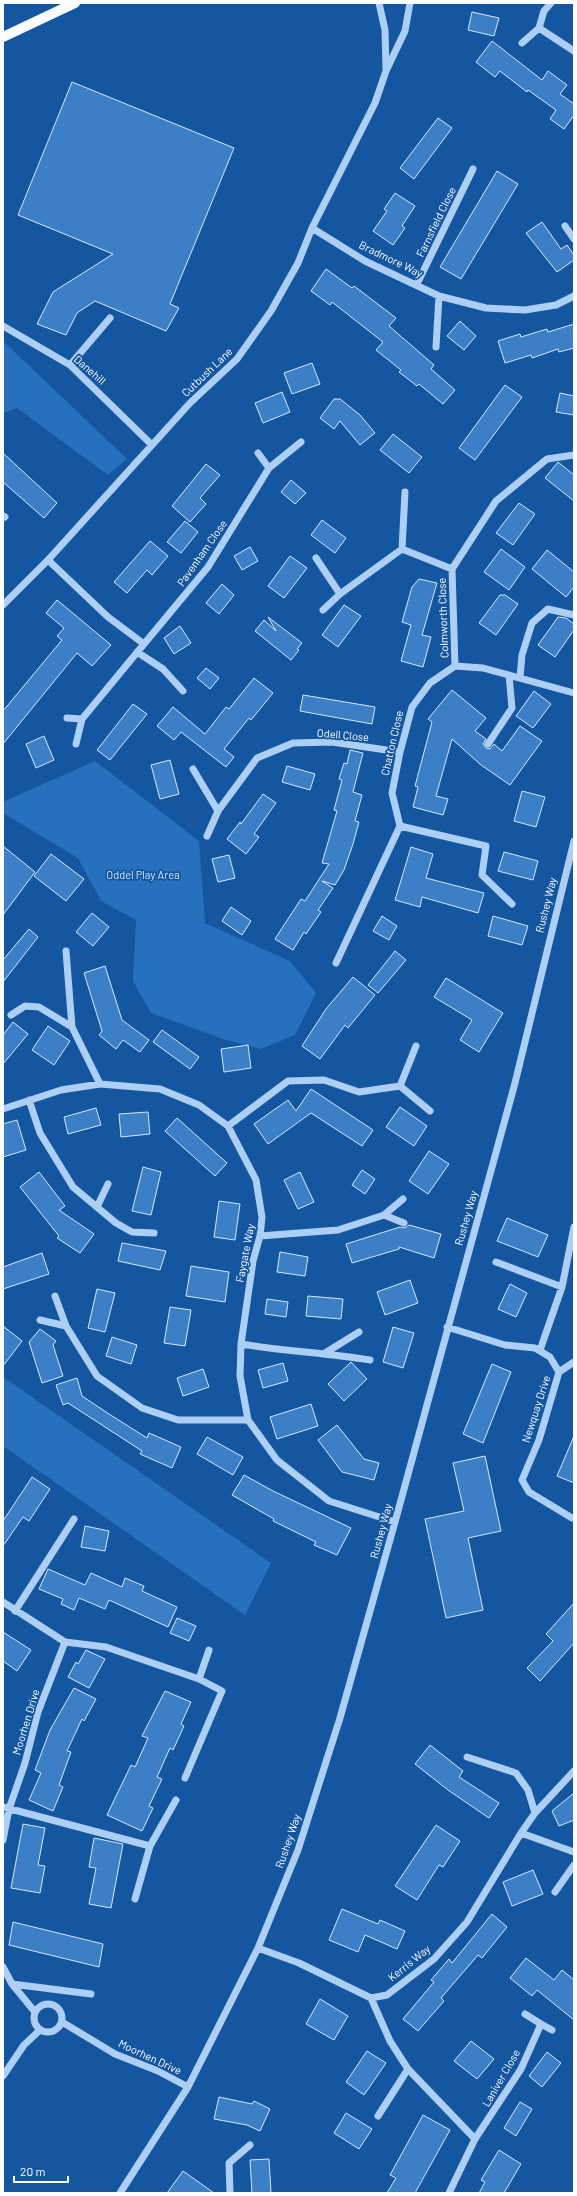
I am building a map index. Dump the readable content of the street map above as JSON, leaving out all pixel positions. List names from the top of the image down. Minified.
{"streets":{"street":["Farnsfield Close","Bradmore Way","Danehill","Cutbush Lane","Pavenham Close","Colmworth Close","Odell Close","Chatton Close","Rushey Way","Faygate Way","Newquay Drive","Moorhen Drive","Kerris Way","Laniver Close"]},"crossings":[["Farnsfield Close","Bradmore Way"],["Bradmore Way","Cutbush Lane"],["Danehill","Cutbush Lane"],["Colmworth Close","Chatton Close"],["Odell Close","Chatton Close"],["Rushey Way","Faygate Way"],["Rushey Way","Moorhen Drive"]],"parks":["Oddel Play Area"],"scale_bar":"20 m"}
